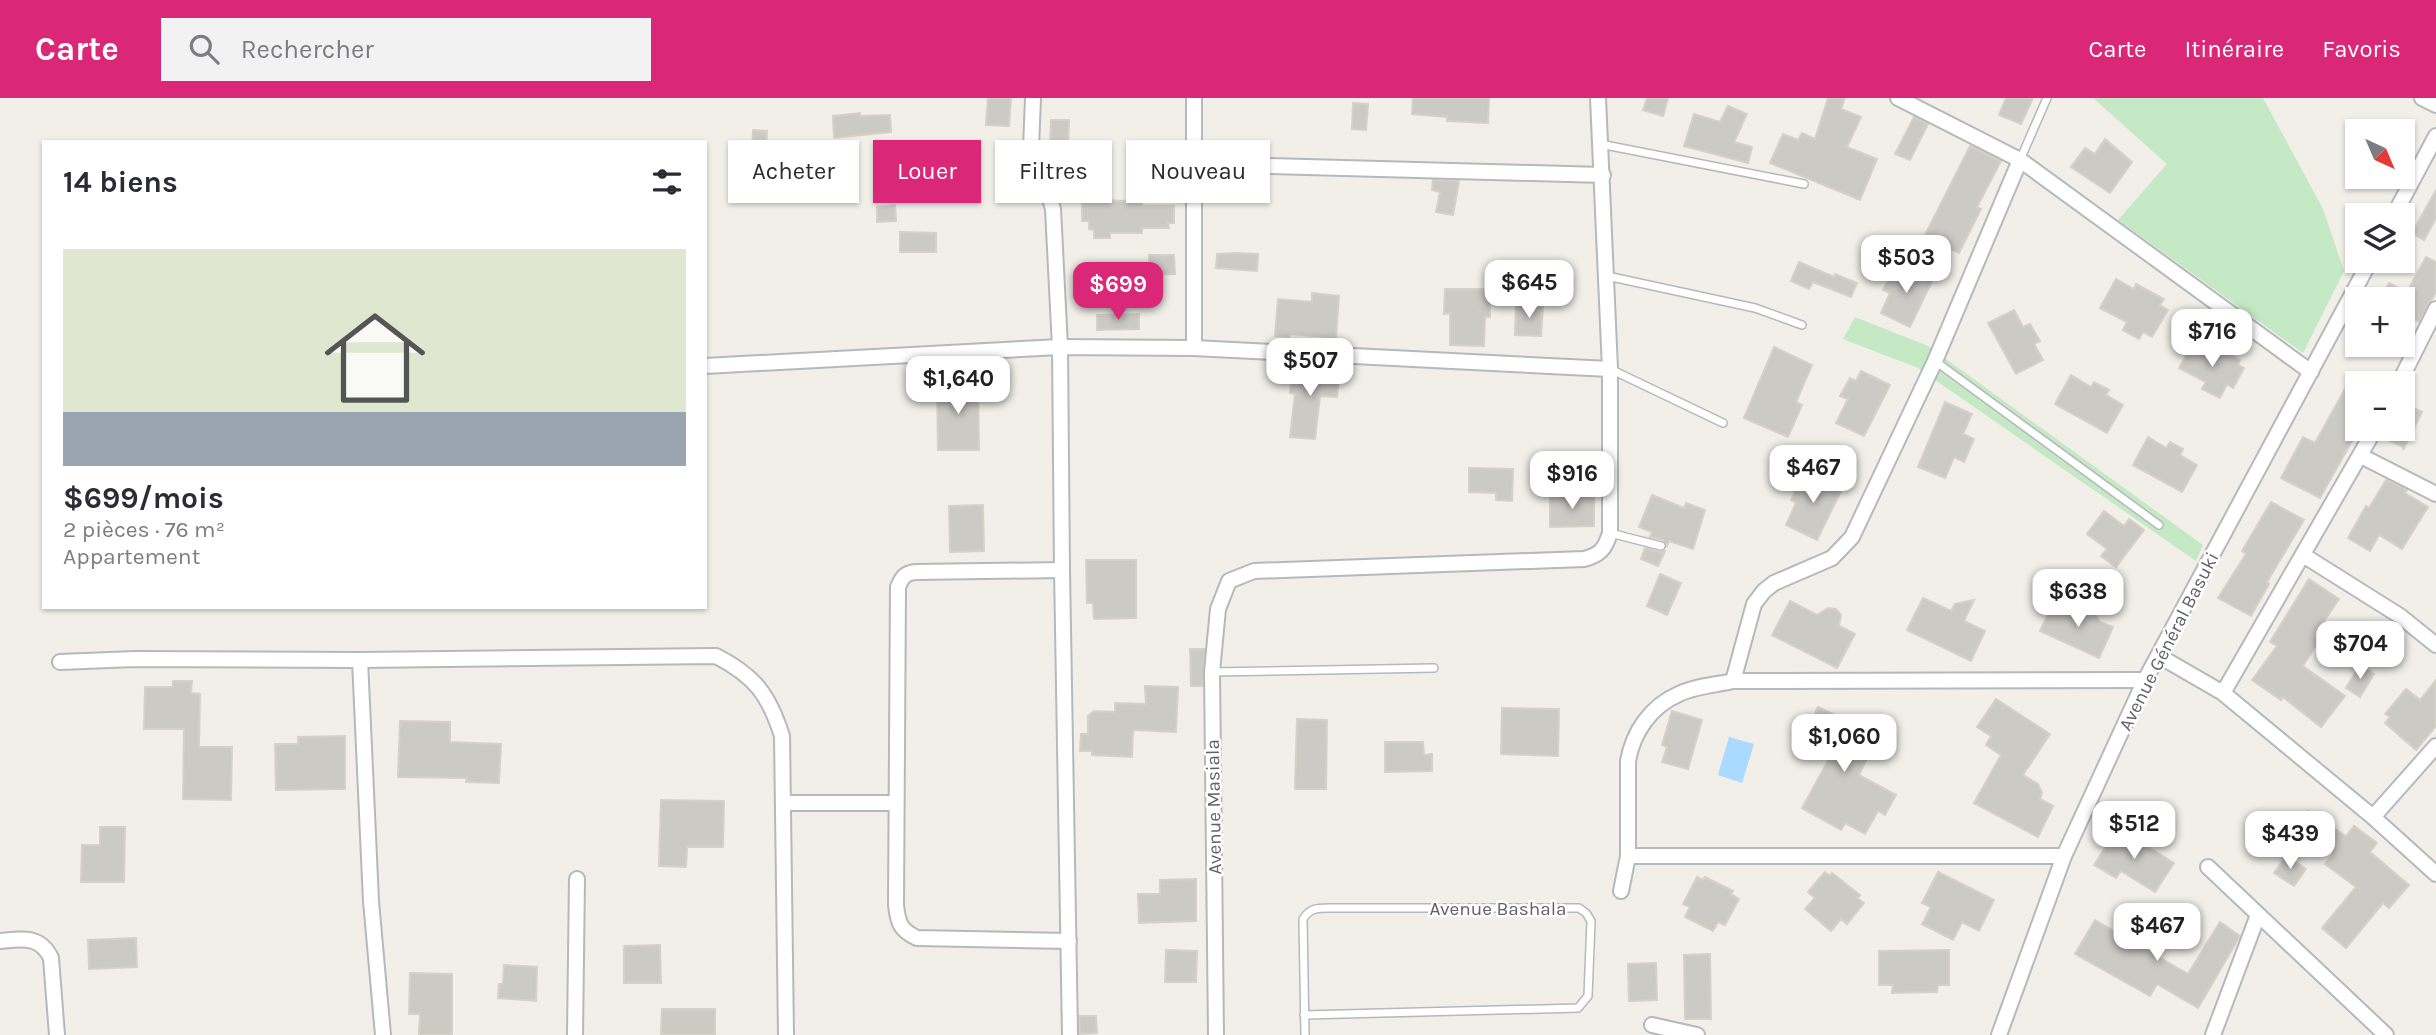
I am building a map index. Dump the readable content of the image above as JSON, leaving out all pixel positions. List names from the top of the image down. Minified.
{"streets":{"street":["Avenue Général Basuki","Avenue Masiala"],"lane":["Avenue Bashala"]},"north":"bottom right","page":{"header":"Carte","search":"Rechercher","nav":["Carte","Itinéraire","Favoris"],"map_buttons":["+","−"],"chip":["Acheter","Louer","Filtres","Nouveau"],"heading":"14 biens","list":[{"name":"$699/mois","note":"2 pièces · 76 m² · Appartement"}],"price":["$503","$645","$699","$716","$507","$1,640","$467","$916","$638","$704","$1,060","$512","$439","$467"]}}
